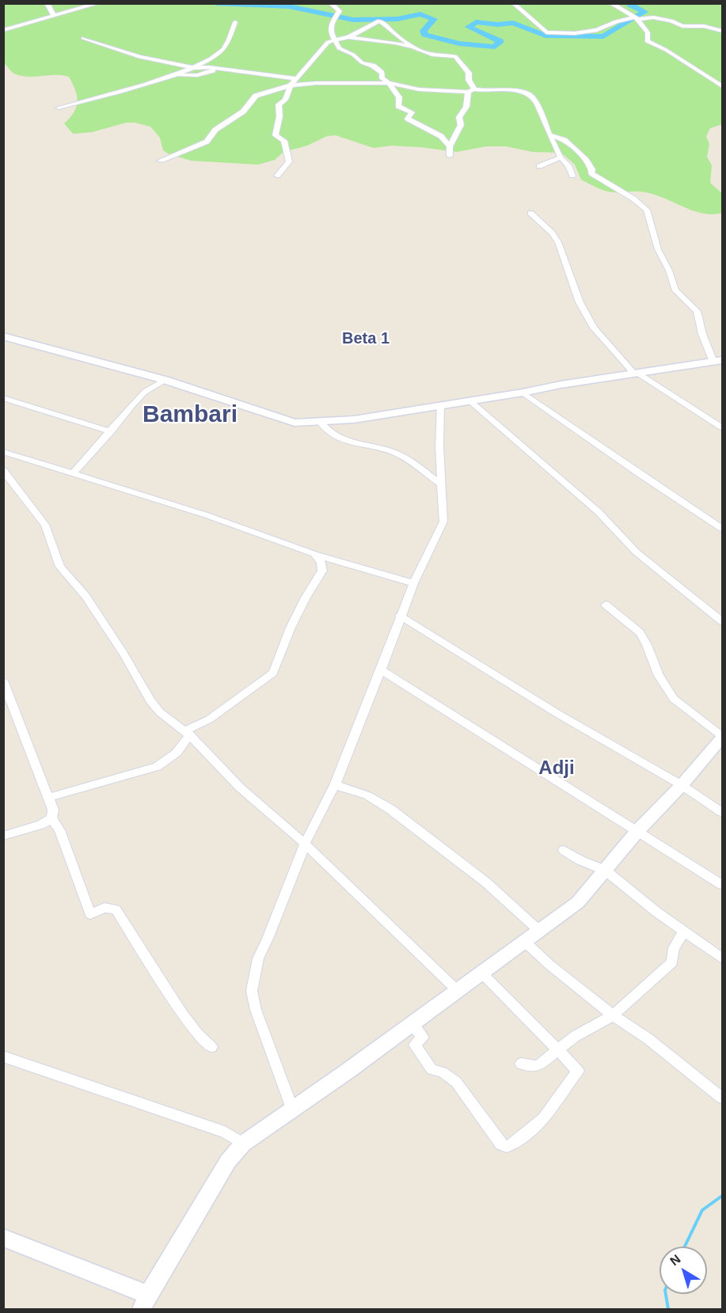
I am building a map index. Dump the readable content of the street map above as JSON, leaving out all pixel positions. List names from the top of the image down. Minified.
{"districts":["Beta 1","Bambari","Adji"],"north":"top left"}
